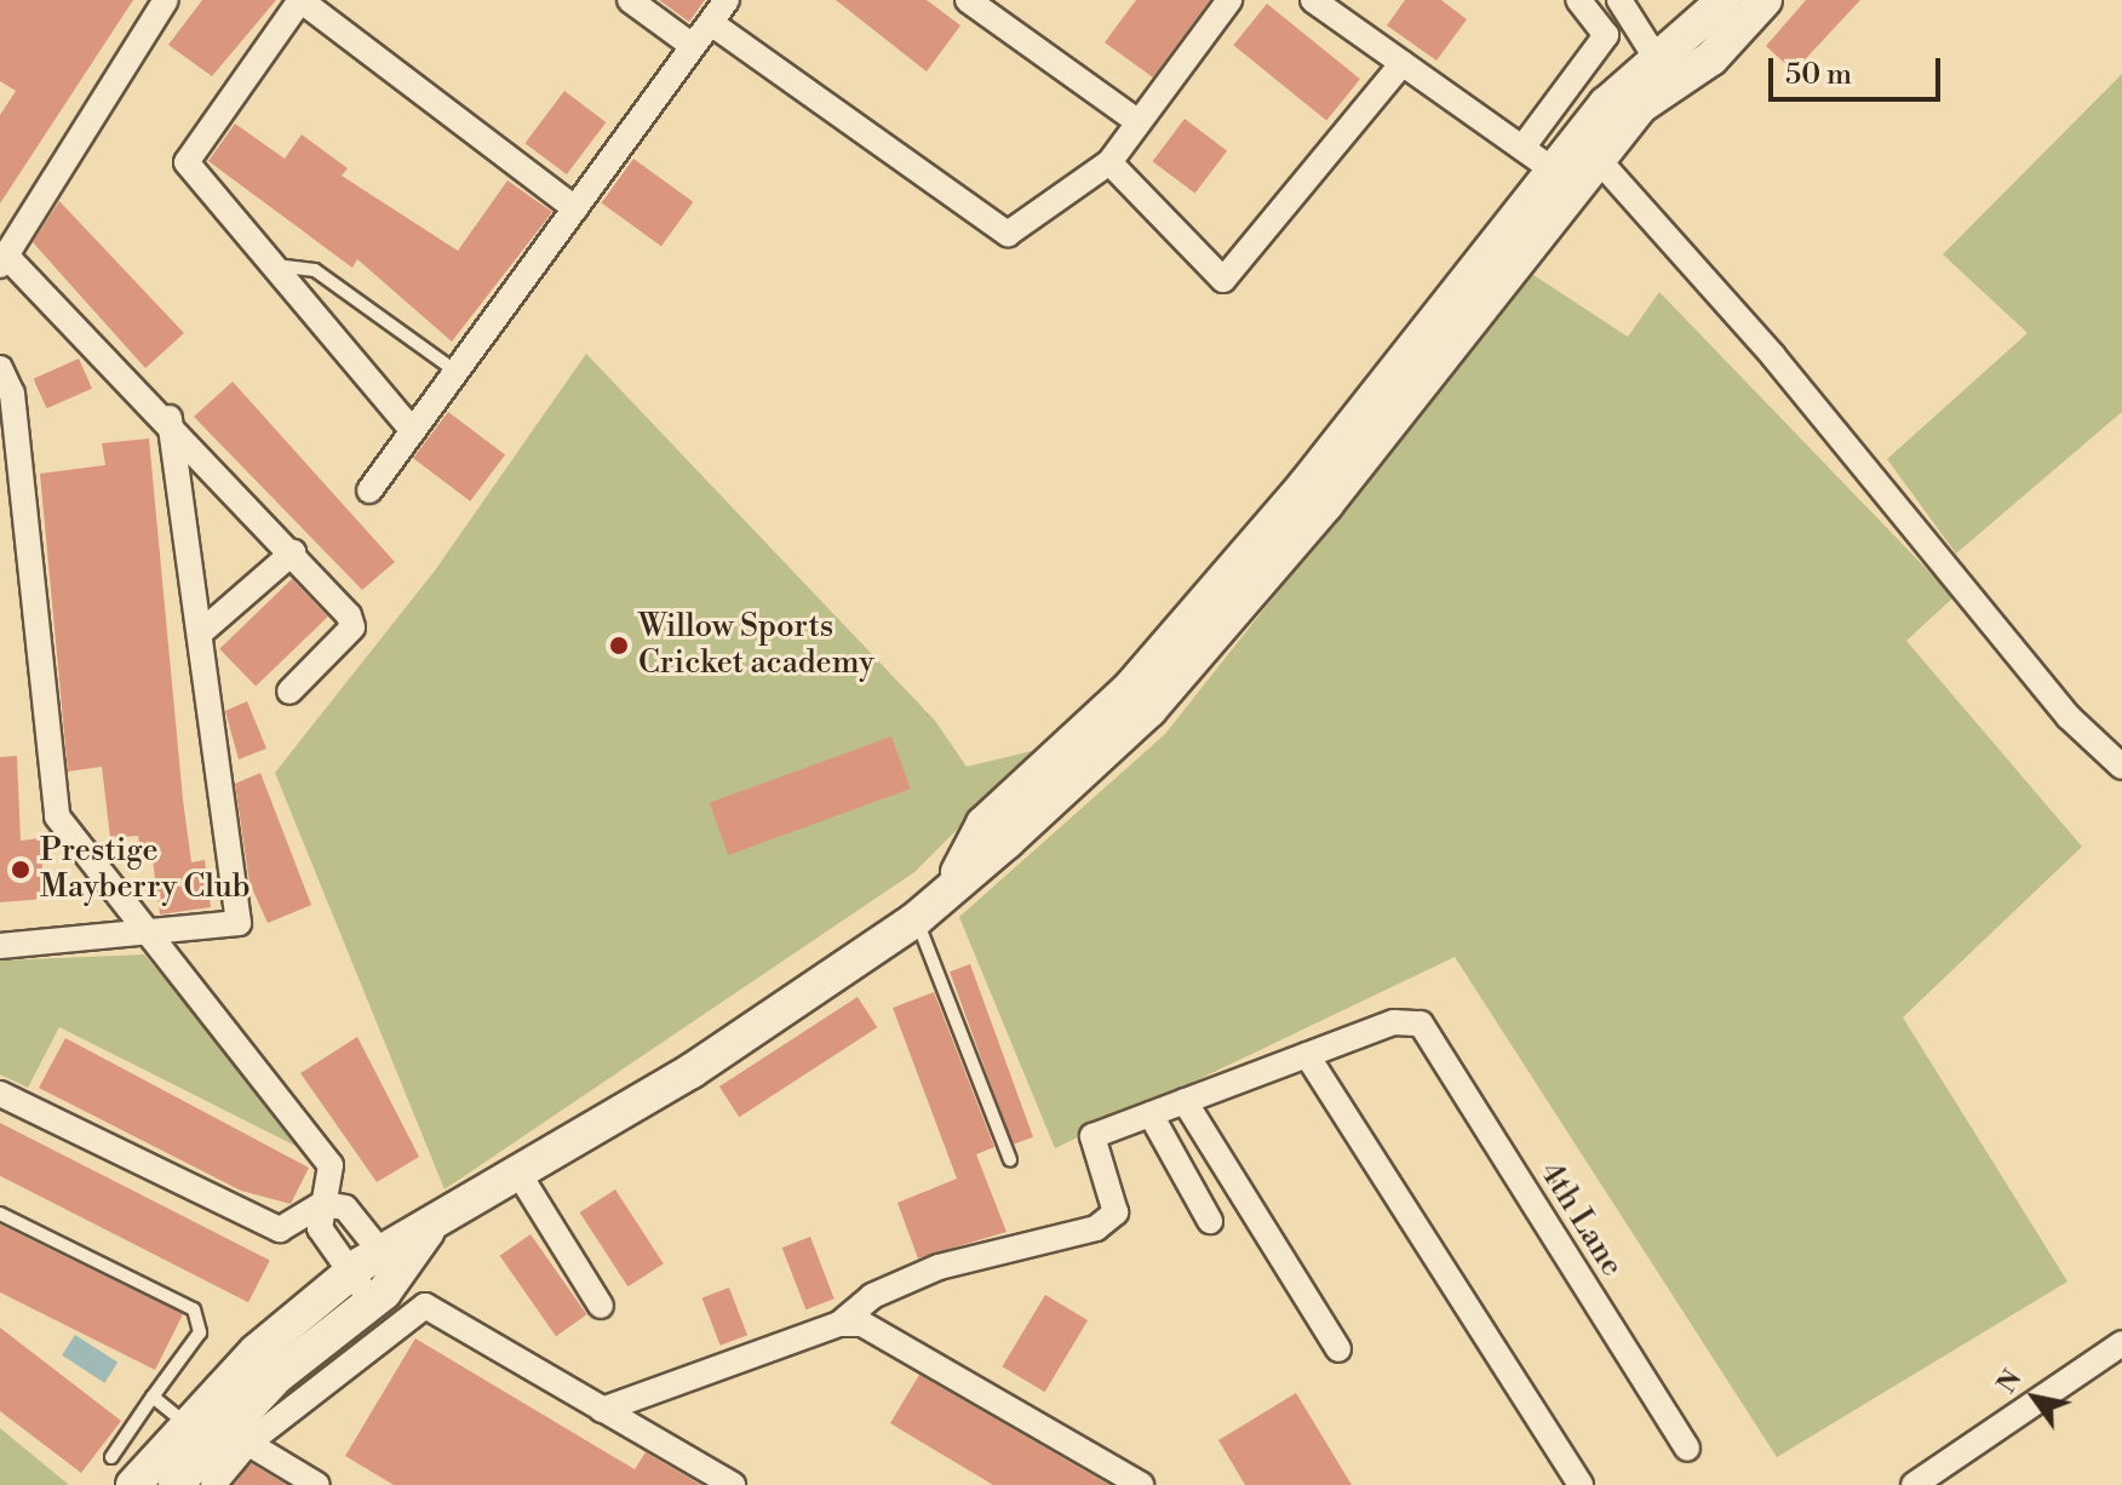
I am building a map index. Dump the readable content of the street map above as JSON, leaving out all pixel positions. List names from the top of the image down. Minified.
{"streets":{"street":["4th Lane"]},"places":["Willow Sports Cricket academy","Prestige Mayberry Club"],"scale_bar":"50 m","north":"top left"}
